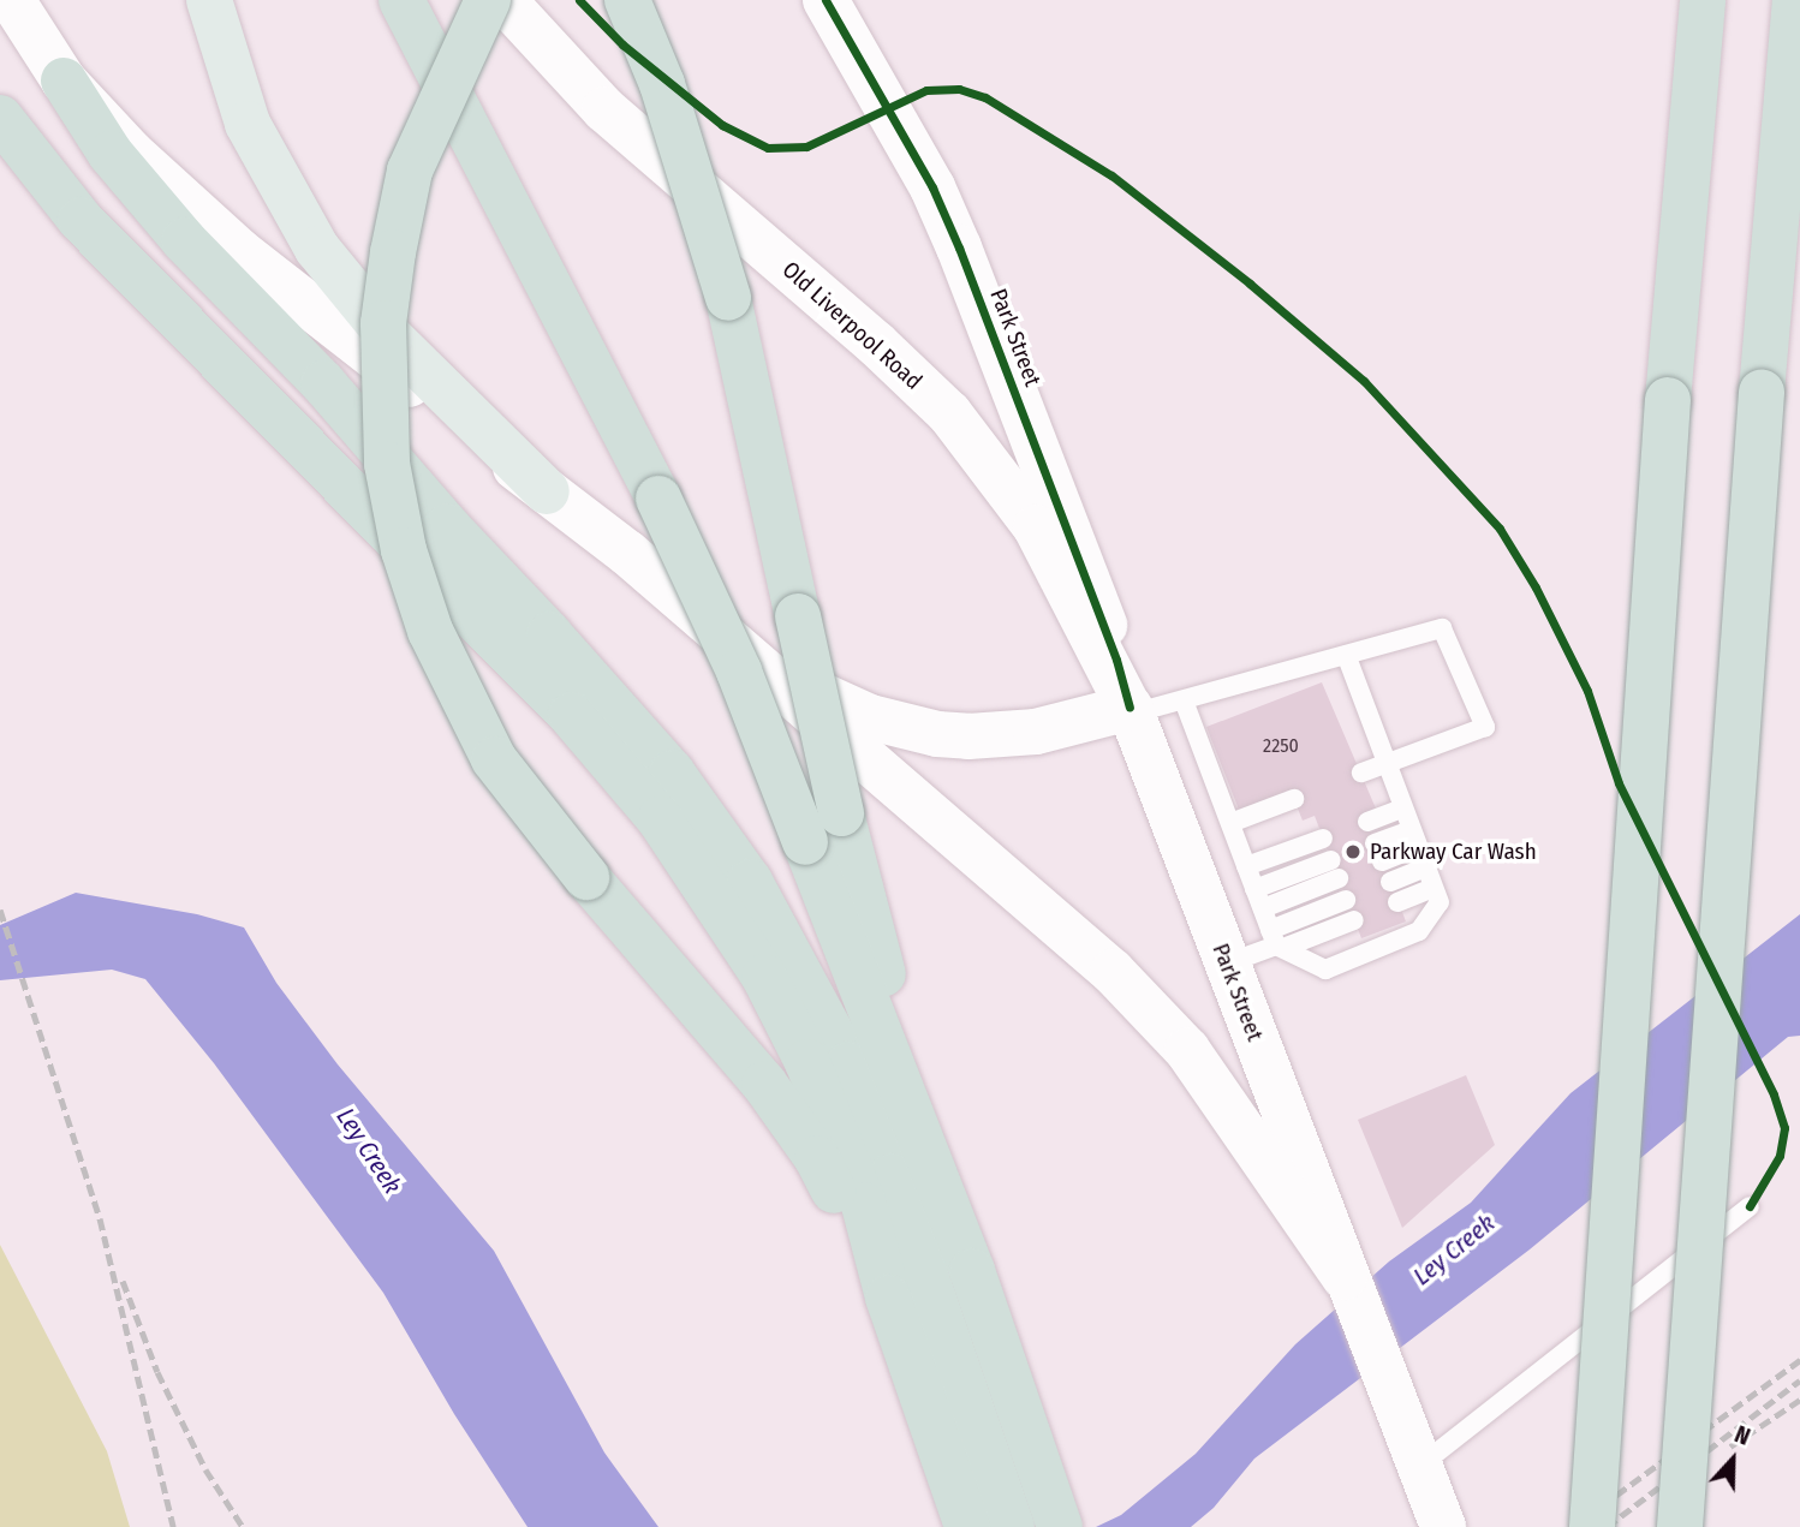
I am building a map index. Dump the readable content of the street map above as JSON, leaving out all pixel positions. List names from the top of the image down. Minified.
{"streets":{"main road":["Old Liverpool Road","Park Street"]},"crossings":[["Old Liverpool Road","Park Street"]],"water":["Ley Creek"],"places":["Parkway Car Wash"],"house_numbers":["2250"],"north":"top"}
